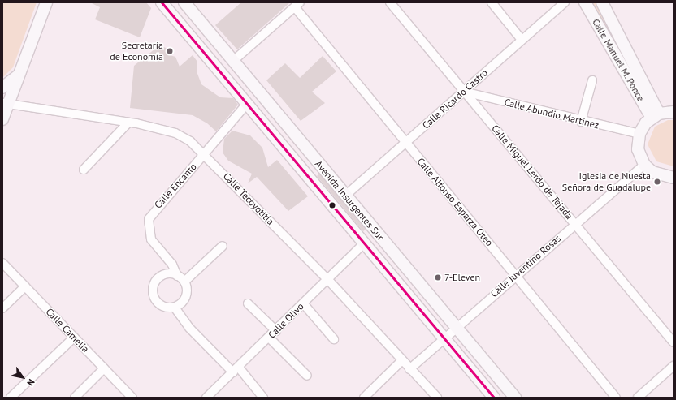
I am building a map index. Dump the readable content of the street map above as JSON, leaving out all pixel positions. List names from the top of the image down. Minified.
{"streets":{"main road":["Calle Manuel M. Ponce","Avenida Insurgentes Sur"],"street":["Calle Ricardo Castro","Calle Abundio Martínez","Calle Miguel Lerdo de Tejada","Calle Encanto","Calle Tecoyotitla","Calle Alfonso Esparza Oteo","Calle Juventino Rosas","Calle Olivo","Calle Camelia"]},"crossings":[["Calle Ricardo Castro","Calle Abundio Martínez"],["Calle Ricardo Castro","Calle Miguel Lerdo de Tejada"],["Calle Ricardo Castro","Avenida Insurgentes Sur"],["Calle Ricardo Castro","Calle Alfonso Esparza Oteo"],["Calle Abundio Martínez","Calle Miguel Lerdo de Tejada"],["Calle Miguel Lerdo de Tejada","Calle Juventino Rosas"],["Calle Encanto","Calle Tecoyotitla"],["Calle Encanto","Avenida Insurgentes Sur"],["Calle Tecoyotitla","Calle Juventino Rosas"],["Calle Tecoyotitla","Calle Olivo"],["Avenida Insurgentes Sur","Calle Juventino Rosas"],["Avenida Insurgentes Sur","Calle Olivo"],["Calle Alfonso Esparza Oteo","Calle Juventino Rosas"]],"places":["Secretaría de Economía","Iglesia de Nuesta Señora de Guadalupe","7-Eleven"],"north":"bottom right"}
